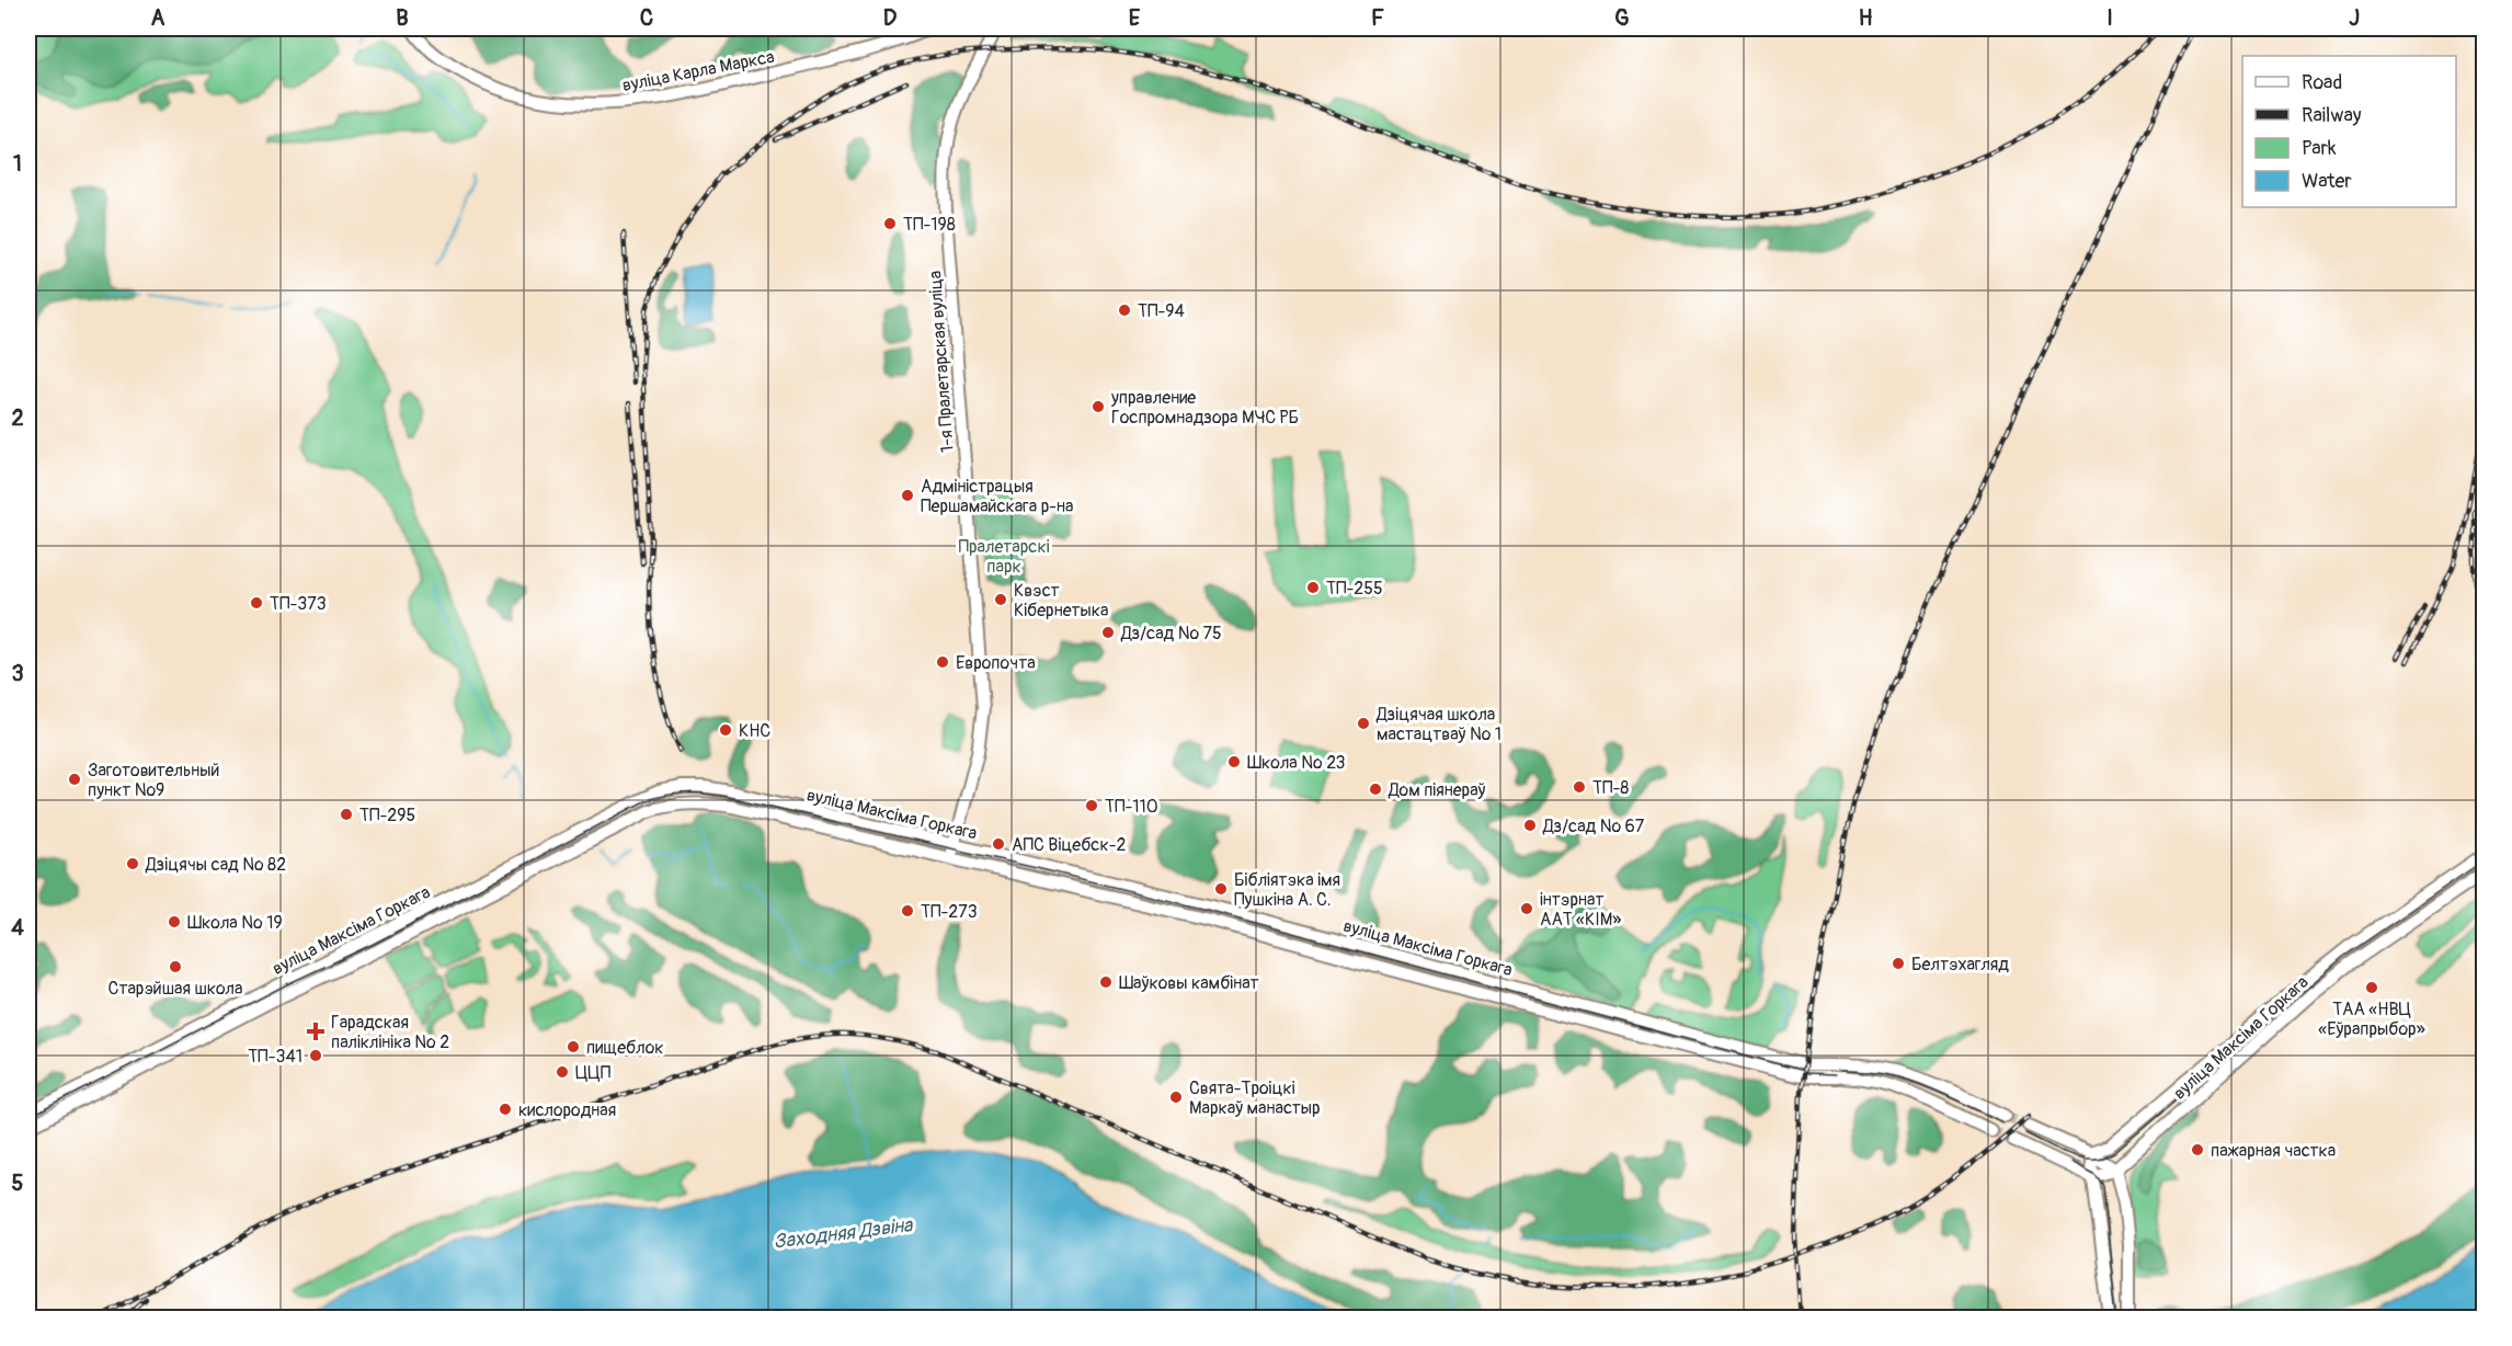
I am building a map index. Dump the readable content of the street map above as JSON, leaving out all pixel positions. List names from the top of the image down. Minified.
{"streets":{"main road":["вуліца Карла Маркса","1-я Пралетарская вуліца","вуліца Максіма Горкага"]},"crossings":[["1-я Пралетарская вуліца","вуліца Максіма Горкага"]],"water":["Заходняя Дзвіна"],"parks":["Пралетарскі парк"],"places":{"other":["ТП-198","ТП-94","управление Госпромнадзора МЧС РБ","Адміністрацыя Першамайскага р-на","ТП-255","Квэст Кібернетыка","ТП-373","Дз/сад № 75","Европочта","Дзіцячая школа мастацтваў № 1","КНС","Школа № 23","Заготовительный пункт №9","ТП-8","Дом піянераў","ТП-110","ТП-295","Дз/сад № 67","АПС Віцебск-2","Дзіцячы сад № 82","Бібліятэка імя Пушкіна А. С.","інтэрнат ААТ «КІМ»","ТП-273","Школа № 19","Белтэхагляд","Старэйшая школа","Шаўковы камбінат","ТАА «НВЦ «Еўрапрыбор»","пищеблок","ТП-341","ЦЦП","Свята-Троіцкі Маркаў манастыр","кислородная","пажарная частка"],"health":["Гарадская паліклініка № 2"]},"legend":["Road","Railway","Park","Water"],"grid":{"columns":["A","B","C","D","E","F","G","H","I","J"],"rows":["1","2","3","4","5"]}}
